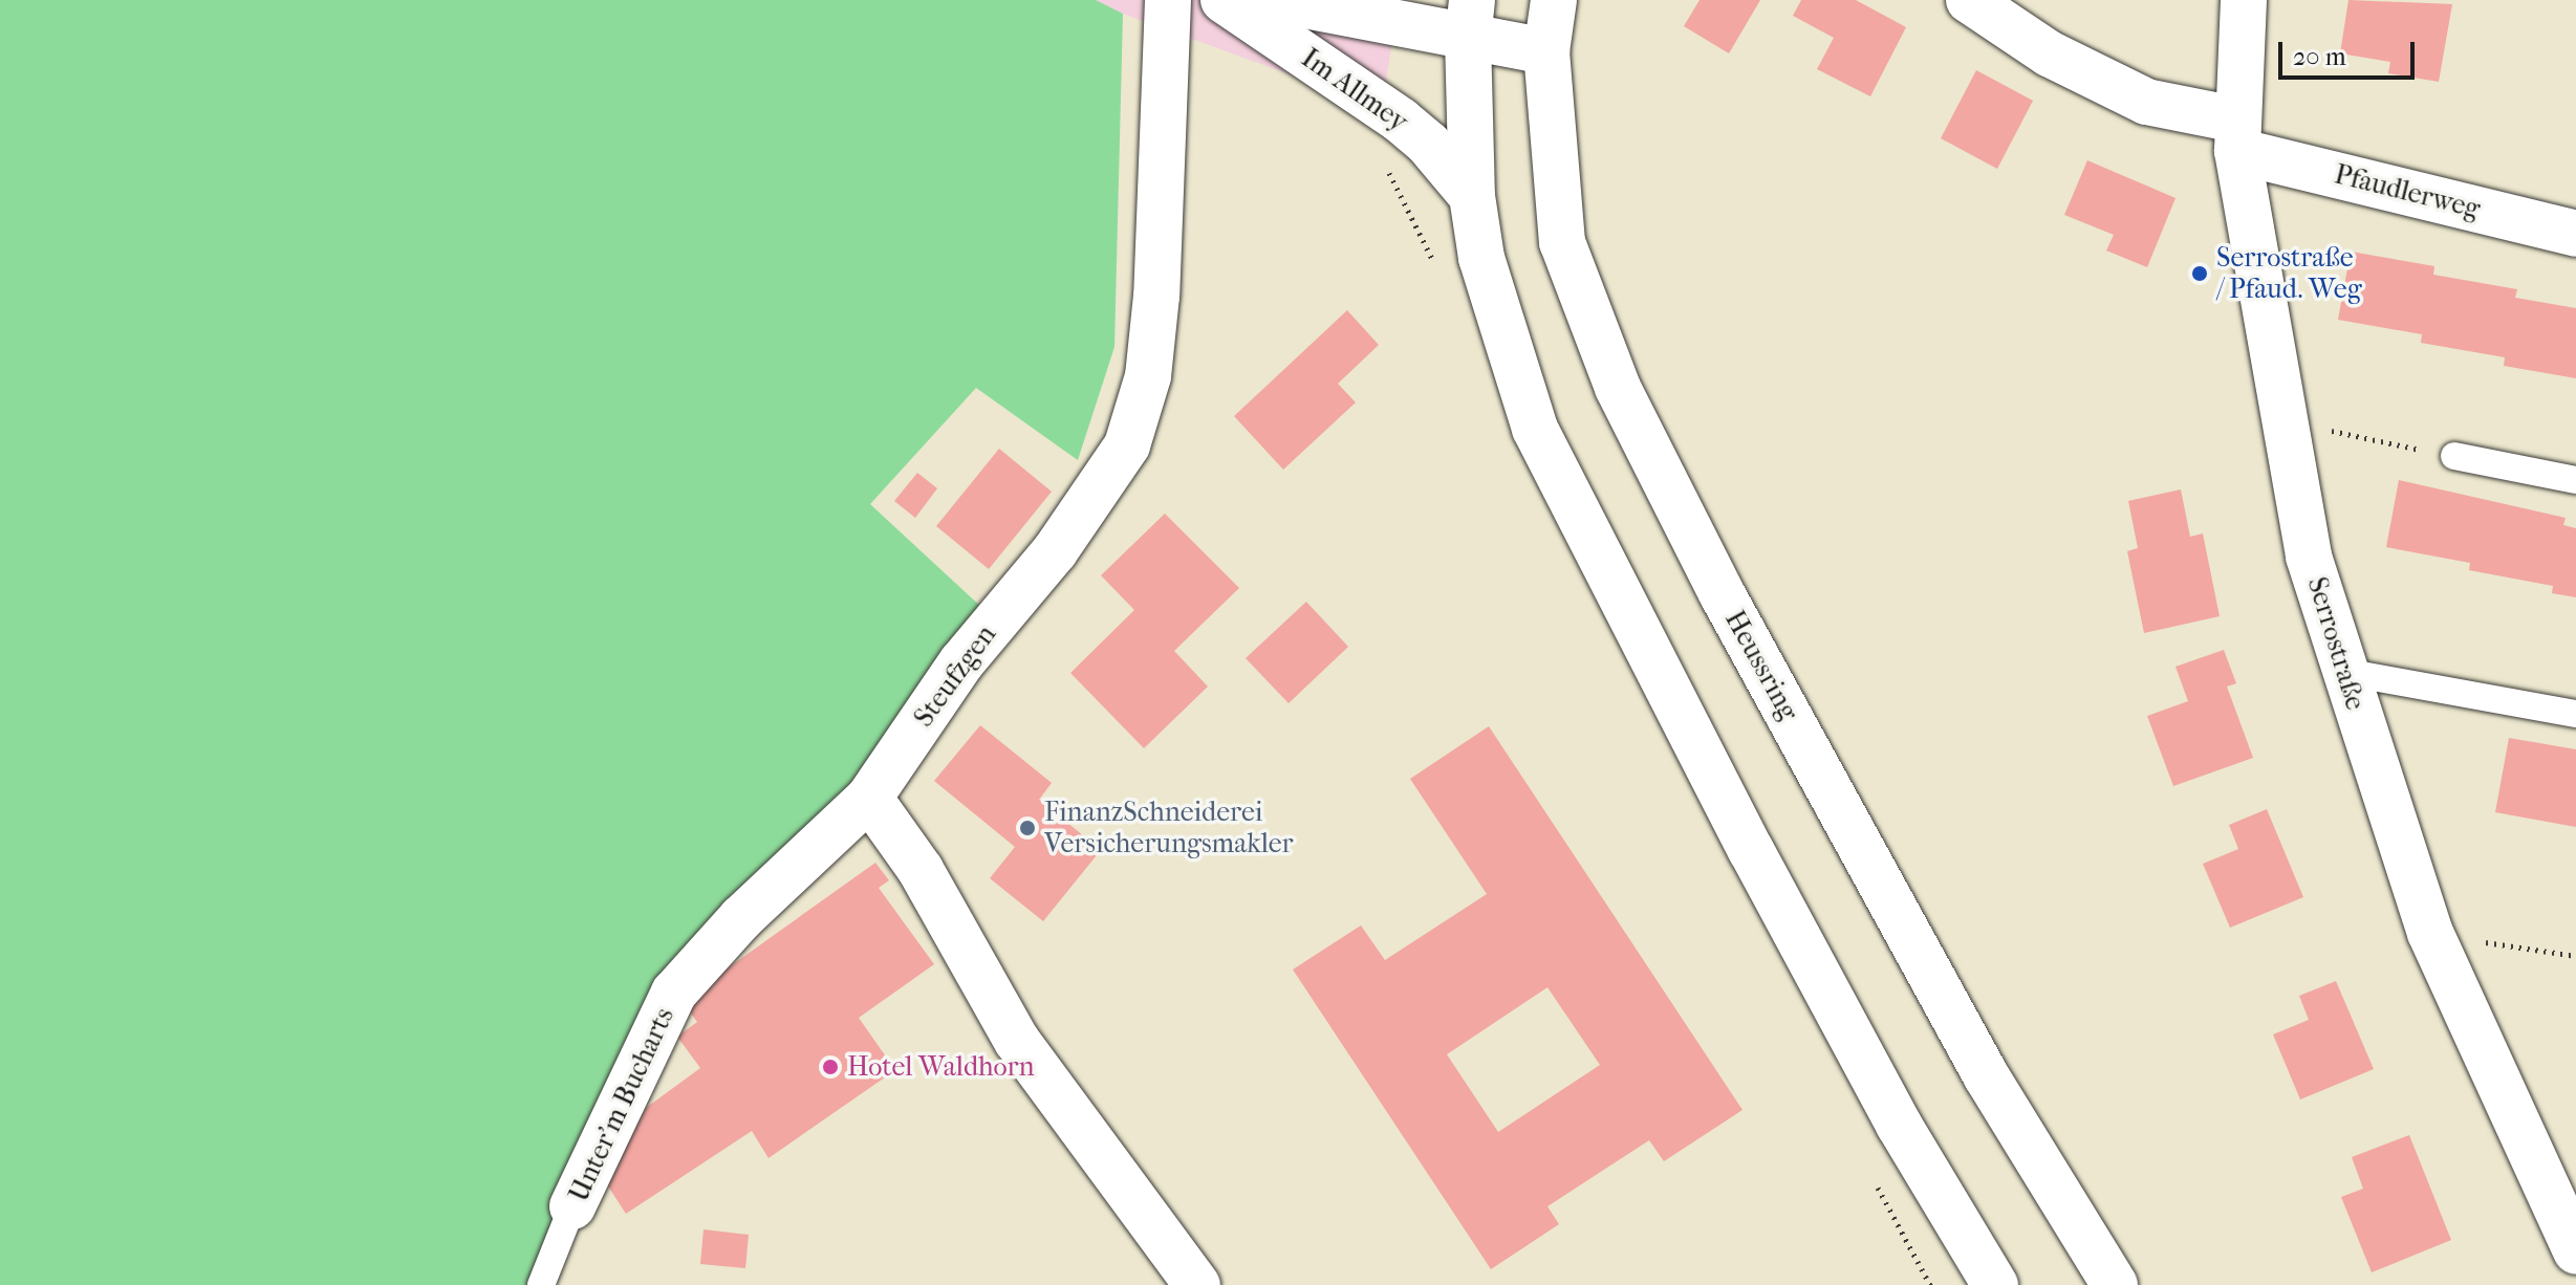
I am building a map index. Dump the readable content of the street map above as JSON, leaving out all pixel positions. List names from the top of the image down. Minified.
{"streets":{"street":["Im Allmey","Pfaudlerweg","Serrostraße","Heussring","Steufzgen","Unter'm Bucharts"]},"crossings":[["Im Allmey","Heussring"],["Pfaudlerweg","Serrostraße"],["Steufzgen","Unter'm Bucharts"]],"places":["Serrostraße / Pfaud. Weg","FinanzSchneiderei Versicherungsmakler","Hotel Waldhorn"],"scale_bar":"20 m"}
